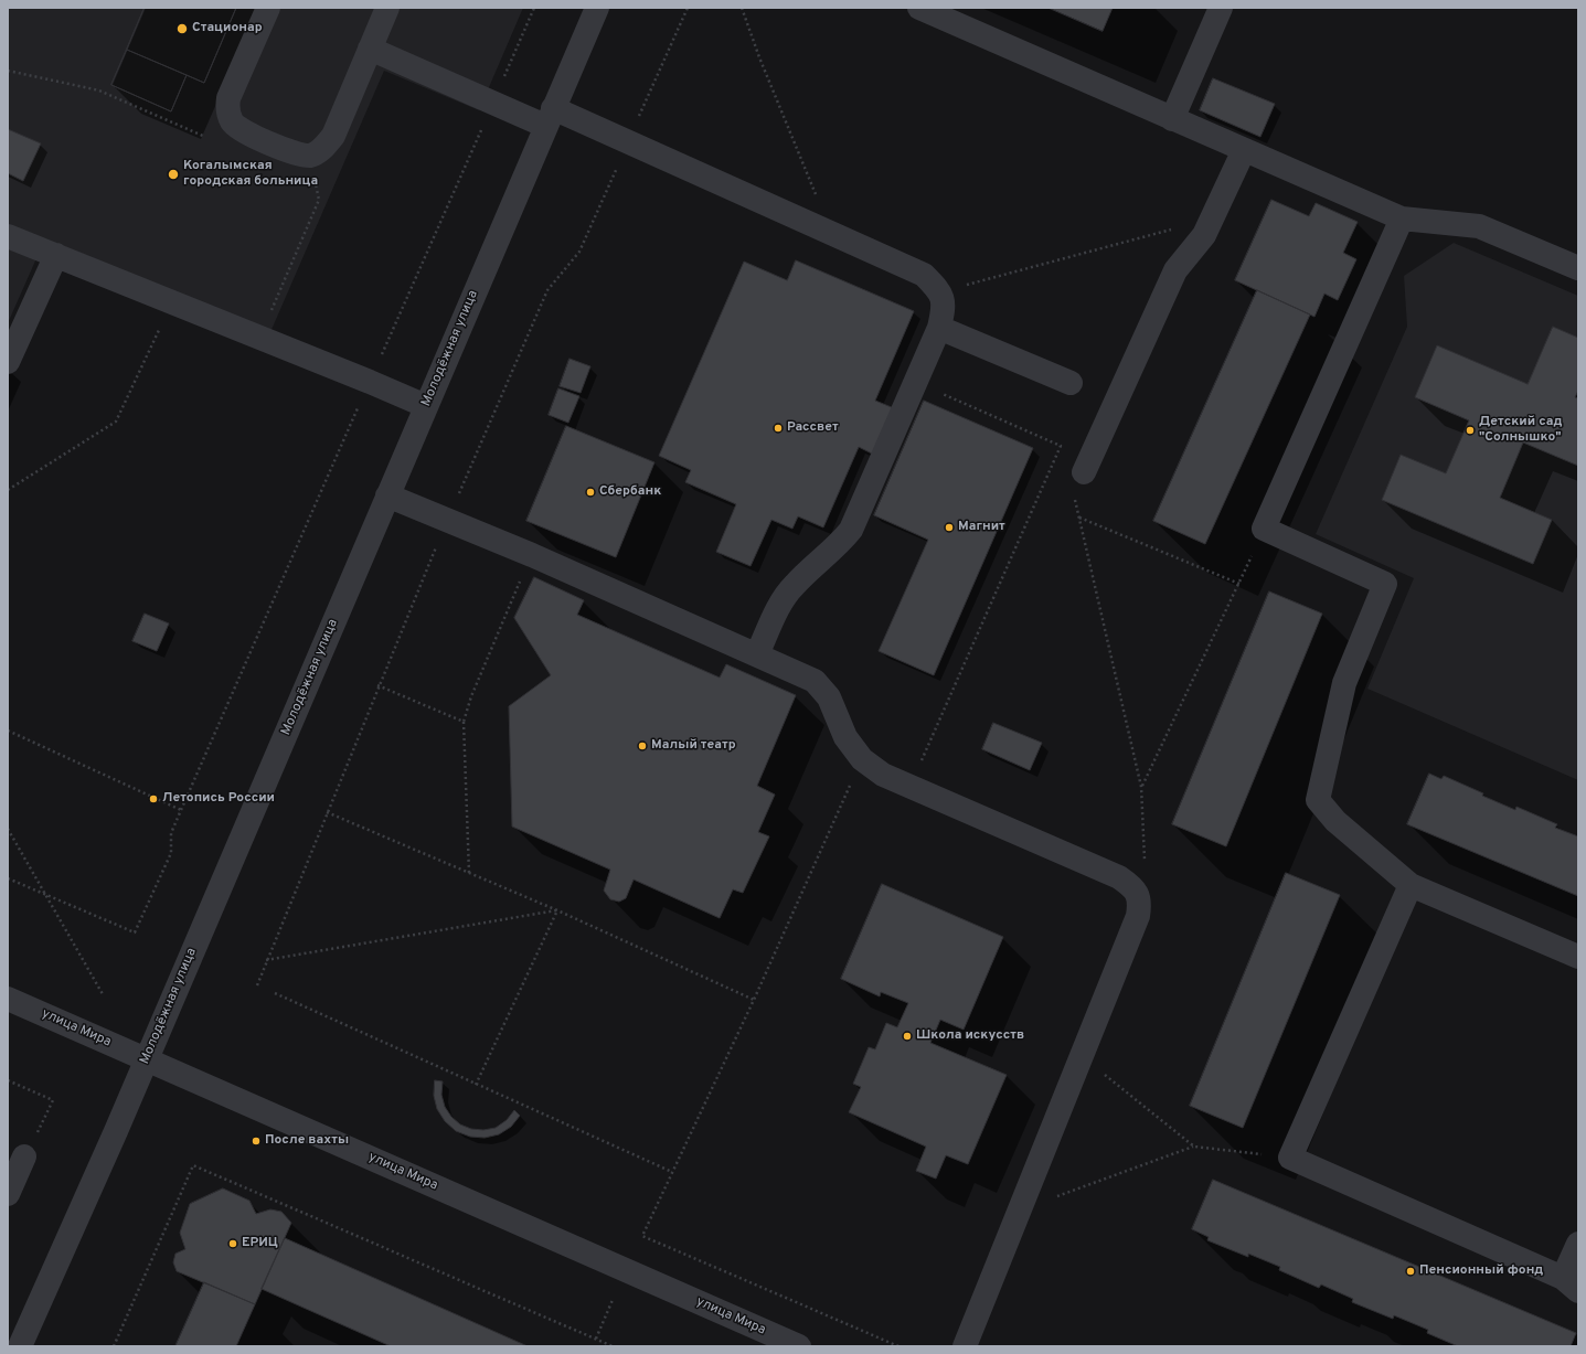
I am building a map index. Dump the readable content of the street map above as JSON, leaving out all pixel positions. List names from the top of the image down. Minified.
{"streets":{"street":["Молодёжная улица","улица Мира"]},"crossings":[["Молодёжная улица","улица Мира"]],"places":["Стационар","Когалымская городская больница","Рассвет","Детский сад \"Солнышко\"","Сбербанк","Магнит","Малый театр","Летопись России","Школа искусств","После вахты","ЕРИЦ","Пенсионный фонд"]}
